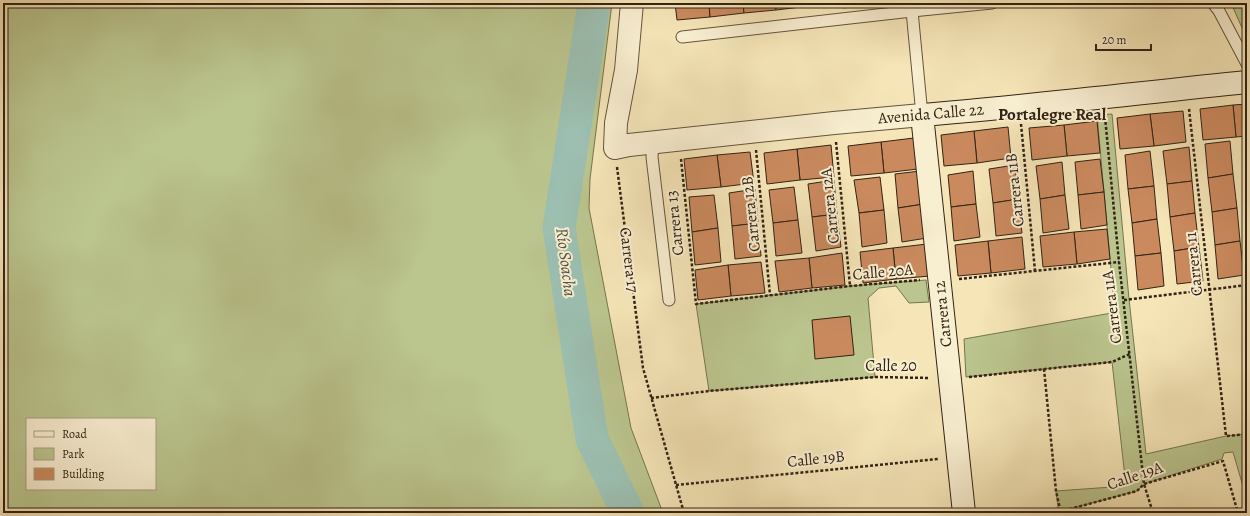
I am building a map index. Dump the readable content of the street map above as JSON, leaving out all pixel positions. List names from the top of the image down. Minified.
{"streets":{"street":["Avenida Calle 22","Carrera 12"],"path":["Carrera 11B","Carrera 12A","Carrera 12B","Carrera 13","Carrera 17","Carrera 11","Calle 20A","Carrera 11A","Calle 20","Calle 19B","Calle 19A"]},"crossings":[["Avenida Calle 22","Carrera 11B"],["Avenida Calle 22","Carrera 12A"],["Avenida Calle 22","Carrera 12B"],["Avenida Calle 22","Carrera 13"],["Avenida Calle 22","Carrera 17"],["Avenida Calle 22","Carrera 11"],["Avenida Calle 22","Carrera 11A"],["Avenida Calle 22","Carrera 12"],["Carrera 11B","Calle 20A"],["Carrera 12A","Calle 20A"],["Carrera 12B","Calle 20A"],["Carrera 13","Calle 20A"],["Carrera 17","Calle 20"],["Carrera 17","Calle 19B"],["Calle 20A","Carrera 11A"],["Calle 20A","Carrera 12"],["Carrera 11A","Calle 20"],["Carrera 11A","Calle 19A"],["Carrera 12","Calle 20"],["Carrera 12","Calle 19B"]],"districts":["Portalegre Real"],"water":["Río Soacha"],"legend":["Road","Park","Building"],"scale_bar":"20 m"}
